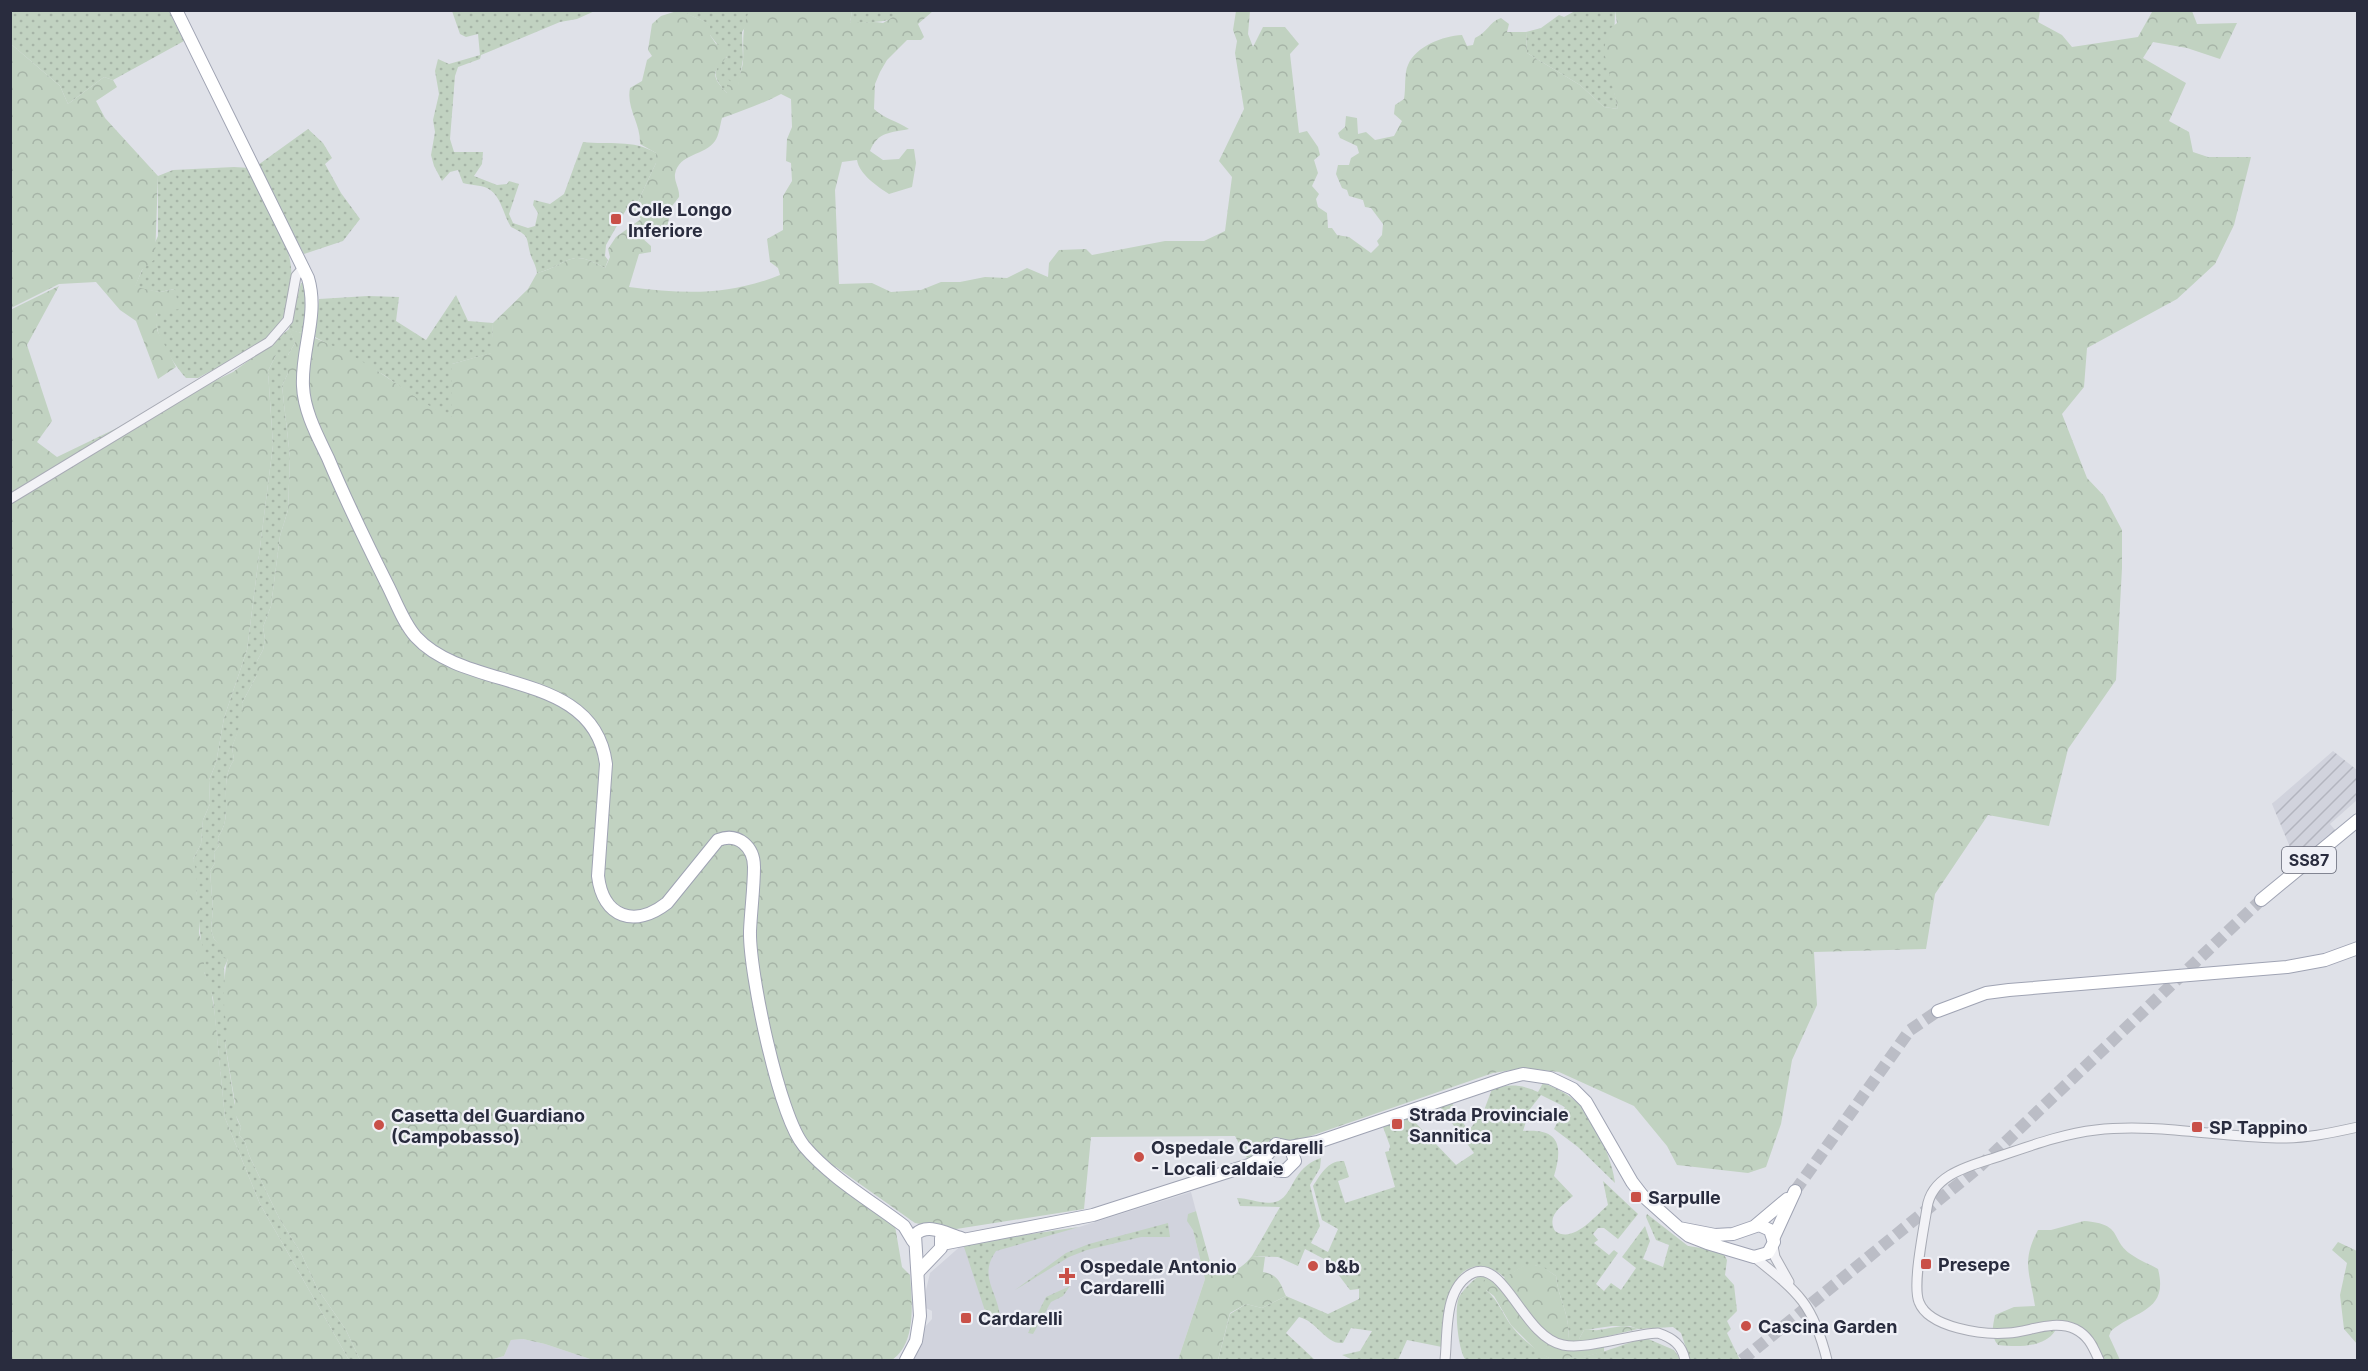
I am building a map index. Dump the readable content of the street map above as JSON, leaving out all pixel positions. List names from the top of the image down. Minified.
{"streets":{"main road":["SS87"]},"places":{"transit":["Colle Longo Inferiore","Strada Provinciale Sannitica","SP Tappino","Sarpulle","Presepe","Cardarelli"],"other":["Casetta del Guardiano (Campobasso)","Ospedale Cardarelli - Locali caldaie","b&b","Cascina Garden"],"health":["Ospedale Antonio Cardarelli"]}}
